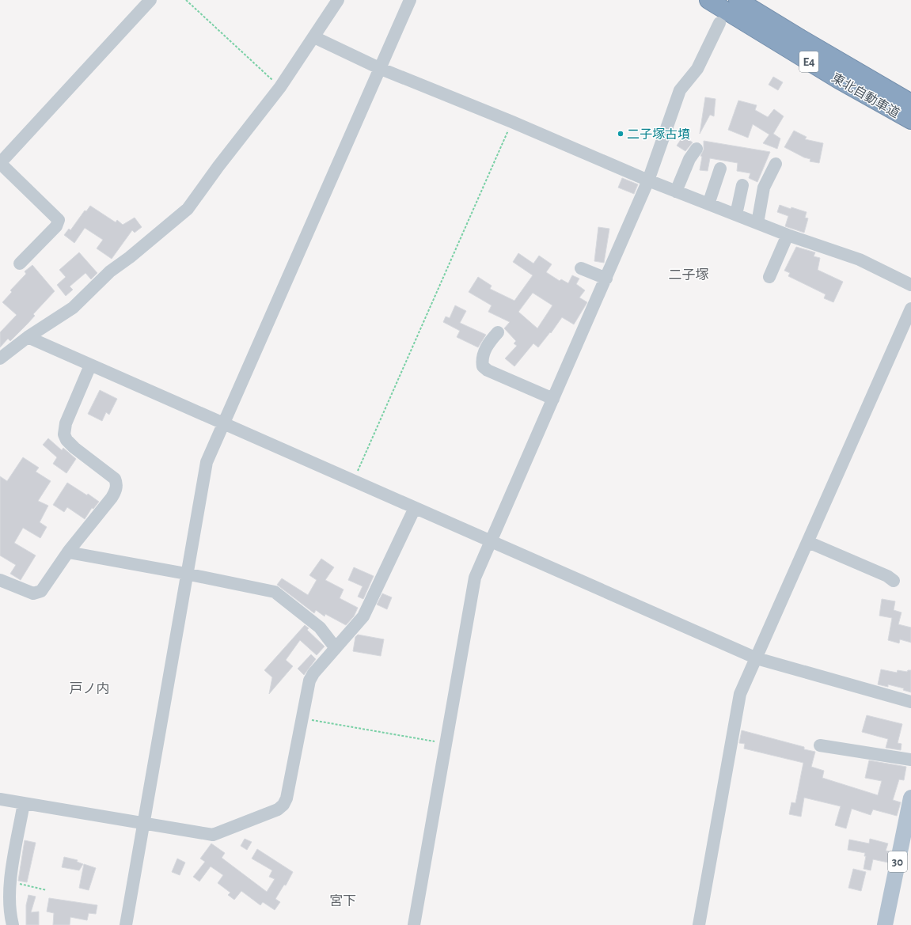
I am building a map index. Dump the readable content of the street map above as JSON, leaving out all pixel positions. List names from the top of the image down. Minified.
{"streets":{"highway":["E4","東北自動車道"],"main road":["30"]},"districts":["二子塚","戸ノ内","宮下"],"places":["二子塚古墳"]}
